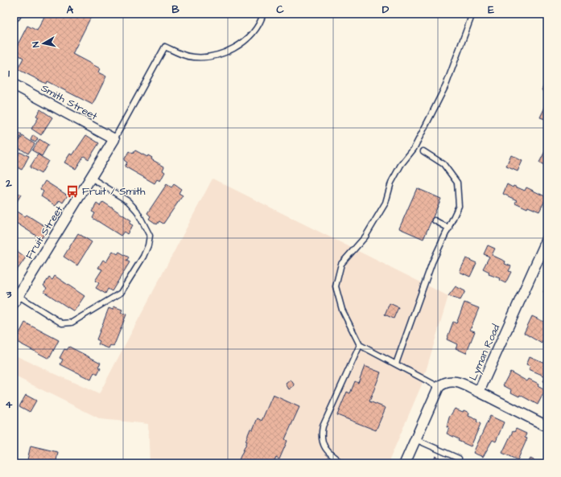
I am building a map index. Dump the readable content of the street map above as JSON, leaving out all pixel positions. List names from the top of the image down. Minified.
{"streets":{"street":["Smith Street","Fruit Street","Lyman Road"]},"crossings":[["Smith Street","Fruit Street"]],"places":{"bus stop":["Fruit / Smith"]},"north":"left","grid":{"columns":["A","B","C","D","E"],"rows":["1","2","3","4"]}}
